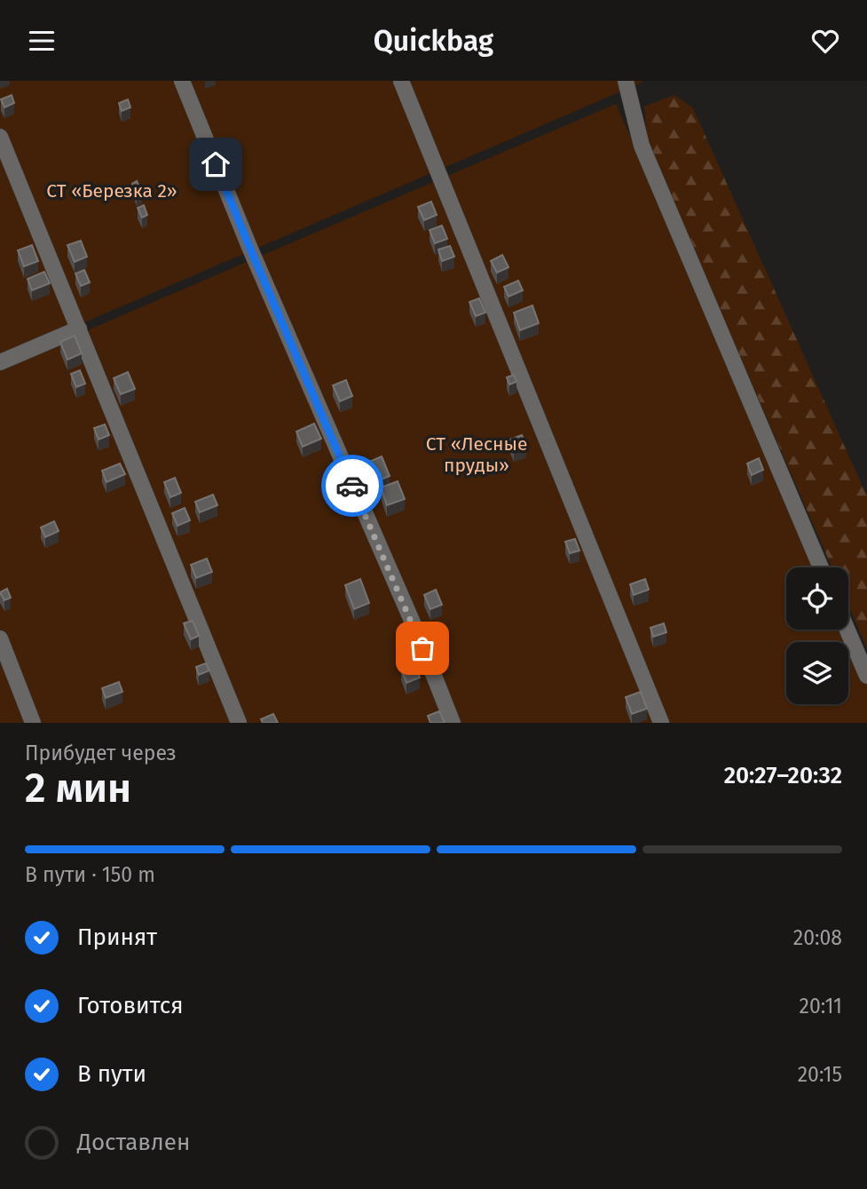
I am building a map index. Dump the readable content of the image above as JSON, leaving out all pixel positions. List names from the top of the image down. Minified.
{"parks":["СТ «Березка 2»","СТ «Лесные пруды»"],"page":{"header":"Quickbag","heading":["2 мин","Прибудет через","20:27–20:32"],"bar":"В пути · 150 m","list":[["Принят","20:08"],["Готовится","20:11"],["В пути","20:15"],"Доставлен"]}}
